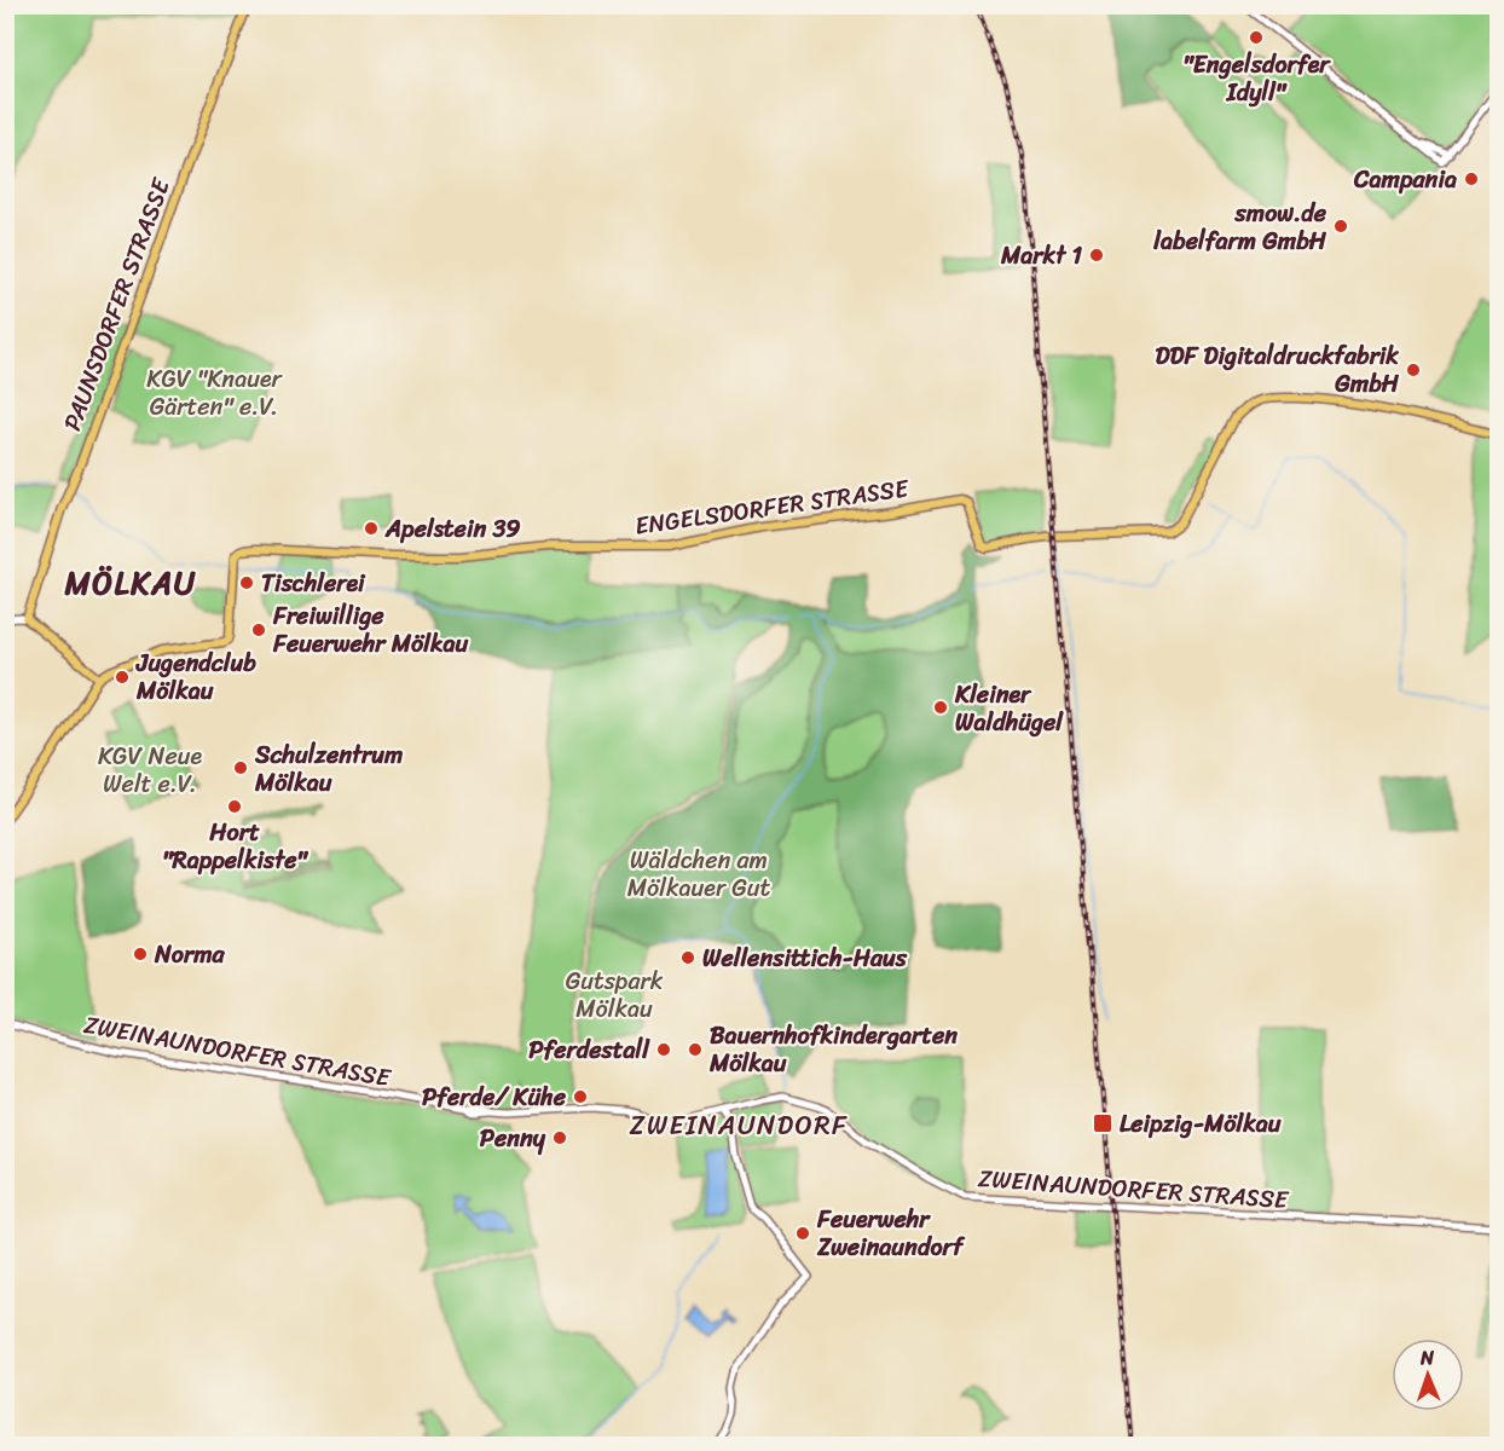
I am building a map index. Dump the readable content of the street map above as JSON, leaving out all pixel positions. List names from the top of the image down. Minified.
{"streets":{"main road":["PAUNSDORFER STRASSE","ENGELSDORFER STRASSE"],"street":["ZWEINAUNDORFER STRASSE"]},"districts":["MÖLKAU","ZWEINAUNDORF"],"parks":["KGV \"Knauer Gärten\" e.V.","KGV Neue Welt e.V.","Wäldchen am Mölkauer Gut","Gutspark Mölkau"],"places":{"other":["\"Engelsdorfer Idyll\"","Campania","smow.de labelfarm GmbH","Markt 1","DDF Digitaldruckfabrik GmbH","Apelstein 39","Tischlerei","Freiwillige Feuerwehr Mölkau","Jugendclub Mölkau","Kleiner Waldhügel","Schulzentrum Mölkau","Hort \"Rappelkiste\"","Norma","Wellensittich-Haus","Pferdestall","Bauernhofkindergarten Mölkau","Pferde/ Kühe","Penny","Feuerwehr Zweinaundorf"],"transit":["Leipzig-Mölkau"]},"north":"top"}
